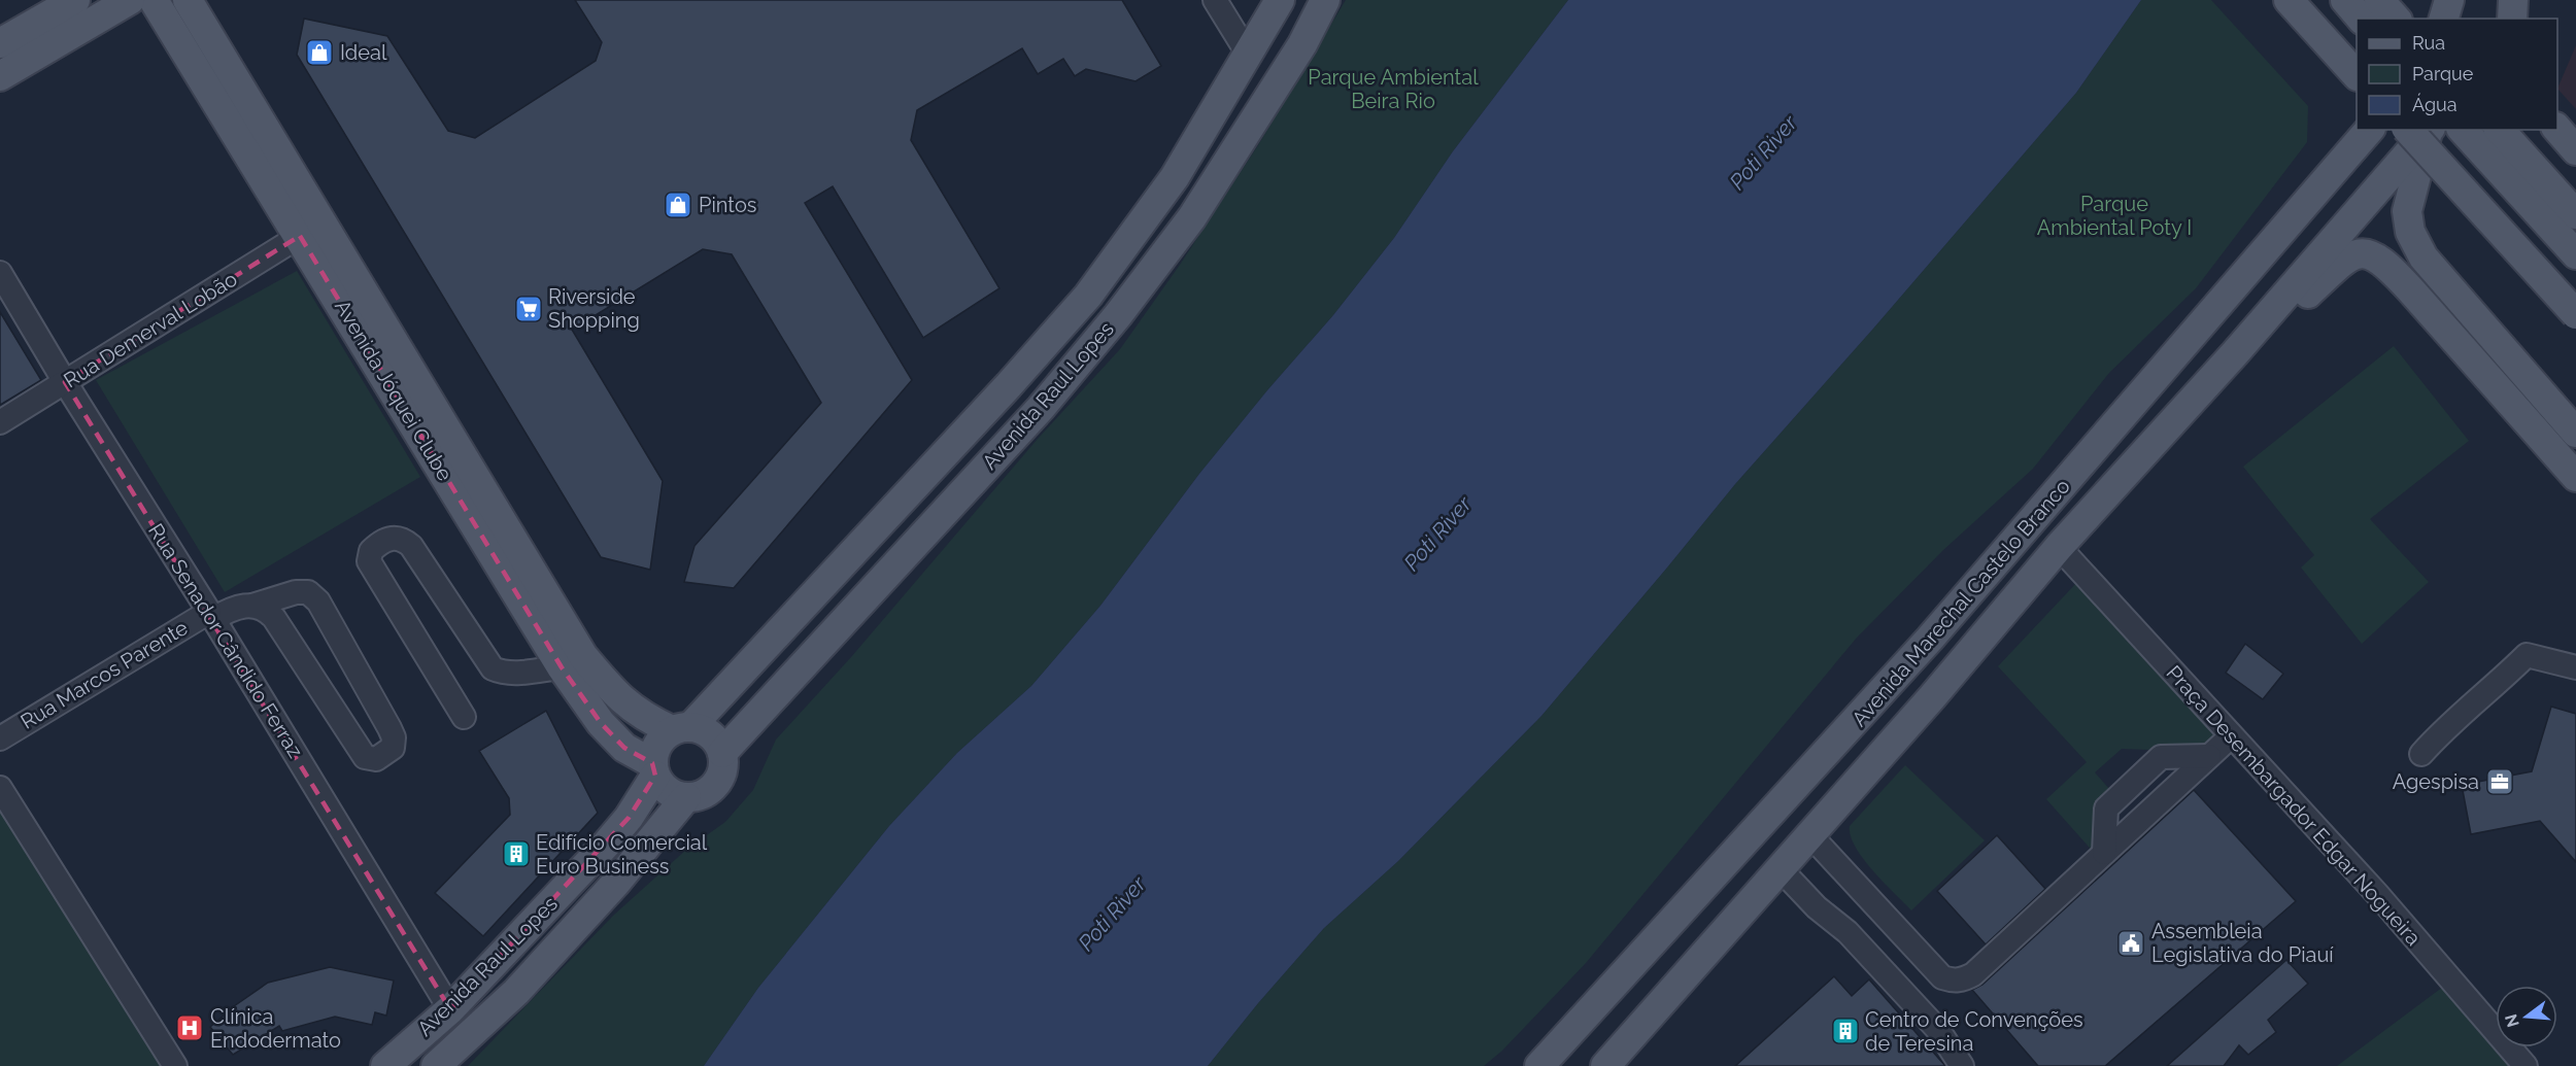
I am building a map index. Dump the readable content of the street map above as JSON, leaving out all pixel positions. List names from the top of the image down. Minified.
{"streets":{"main road":["Avenida Jóquei Clube","Avenida Raul Lopes","Avenida Marechal Castelo Branco"],"street":["Rua Demerval Lobão","Rua Senador Cândido Ferraz","Rua Marcos Parente","Praça Desembargador Edgar Nogueira"]},"crossings":[["Rua Demerval Lobão","Avenida Jóquei Clube"],["Rua Demerval Lobão","Rua Senador Cândido Ferraz"],["Avenida Jóquei Clube","Avenida Raul Lopes"],["Avenida Raul Lopes","Rua Senador Cândido Ferraz"],["Avenida Marechal Castelo Branco","Praça Desembargador Edgar Nogueira"],["Rua Senador Cândido Ferraz","Rua Marcos Parente"]],"water":["Poti River"],"parks":["Parque Ambiental Beira Rio","Parque Ambiental Poty I"],"places":{"shop":["Ideal","Pintos"],"supermarket":["Riverside Shopping"],"office":["Agespisa"],"building":["Edifício Comercial Euro Business","Centro de Convenções de Teresina"],"public building":["Assembleia Legislativa do Piauí"],"hospital":["Clínica Endodermato"]},"legend":["Rua","Parque","Água"],"north":"left"}
